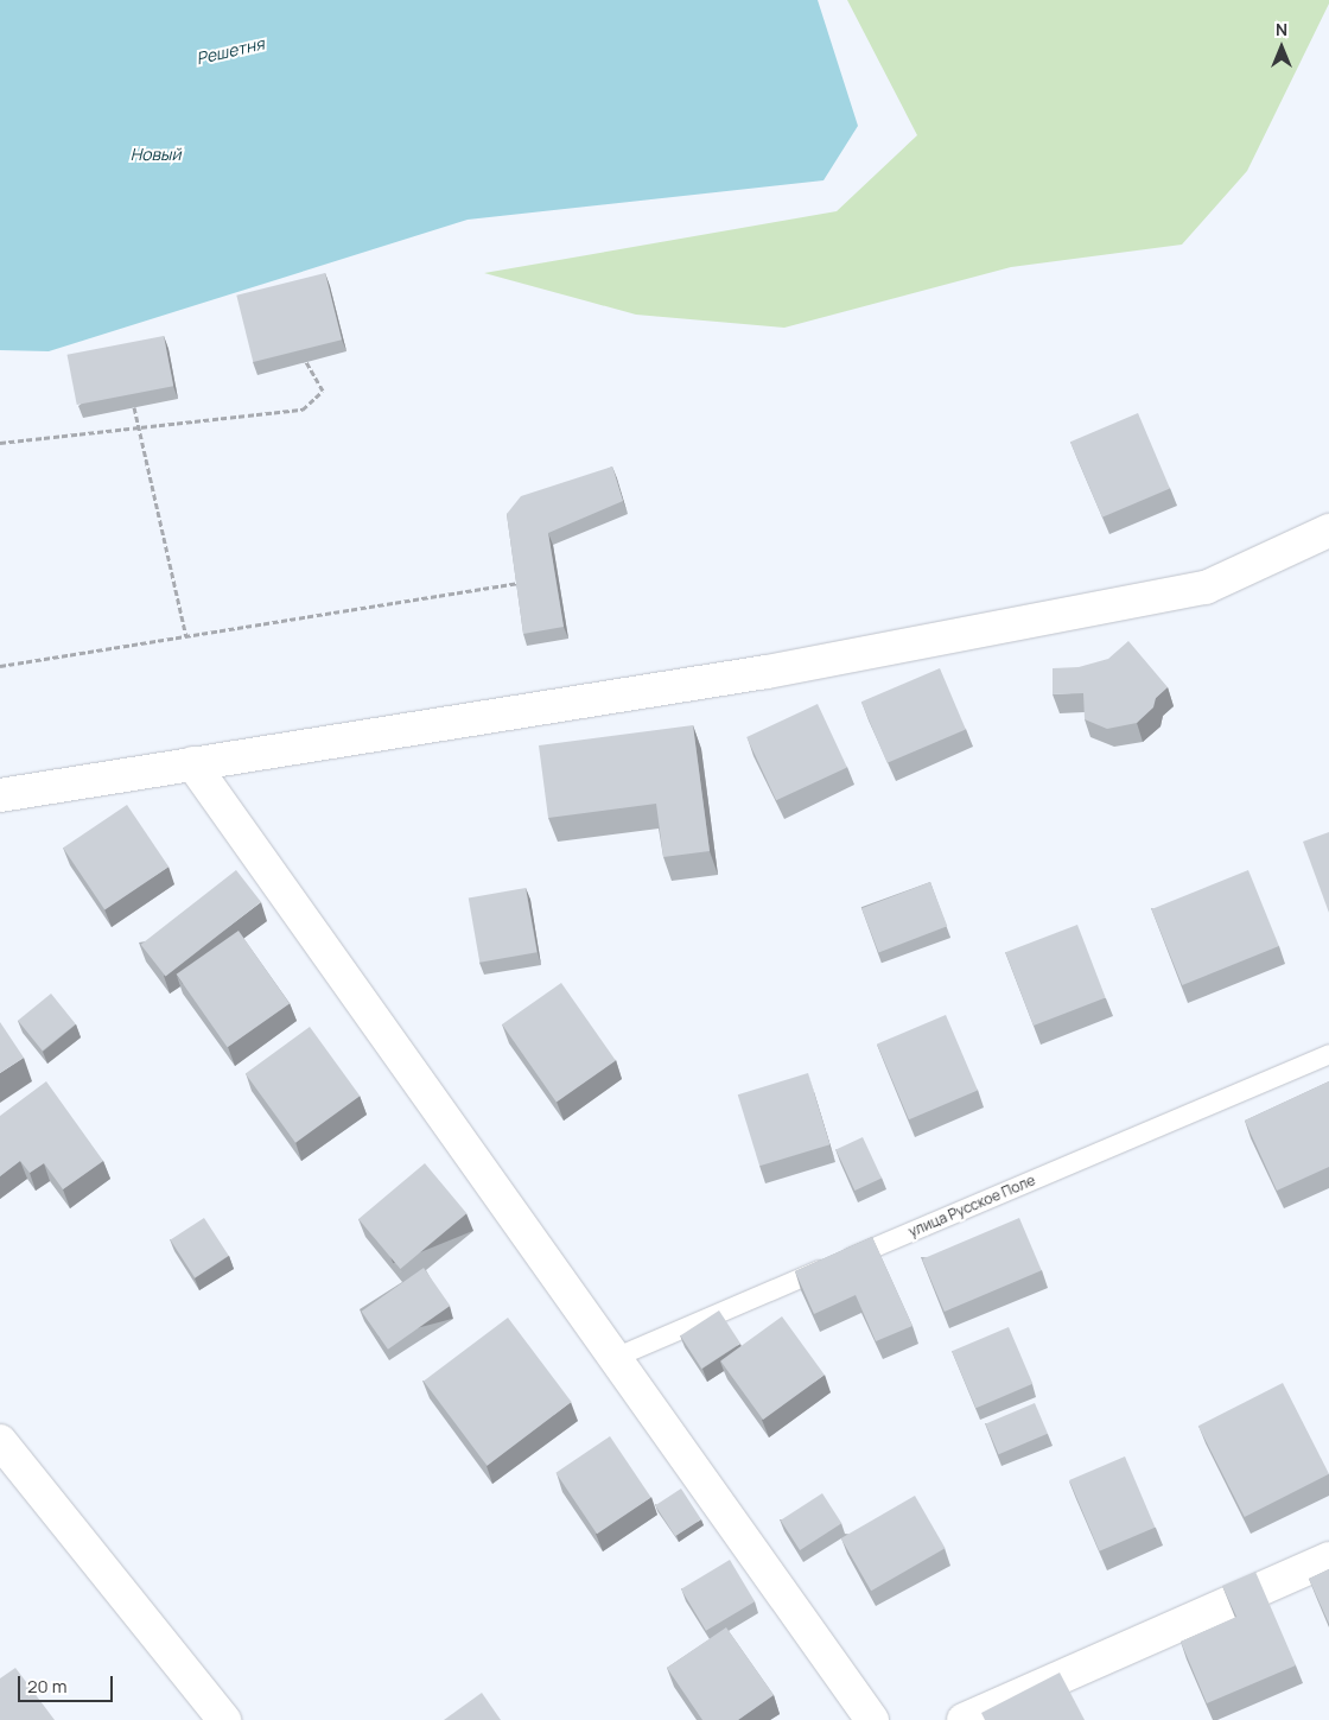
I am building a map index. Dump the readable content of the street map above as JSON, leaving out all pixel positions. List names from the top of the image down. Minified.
{"streets":{"lane":["улица Русское Поле"]},"water":["Решетня","Новый"],"scale_bar":"20 m","north":"top"}
